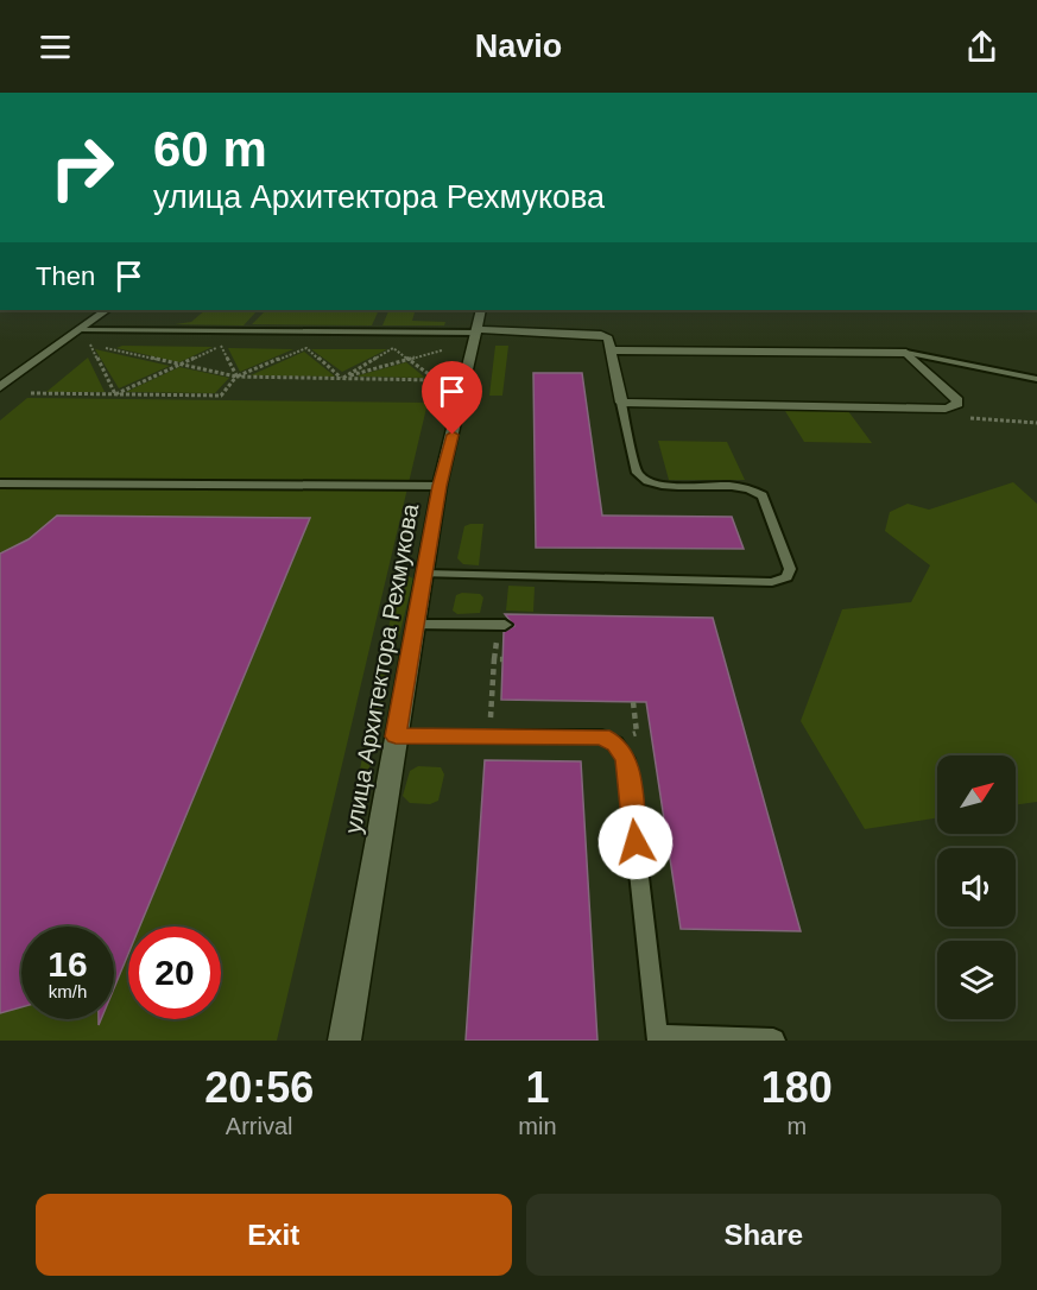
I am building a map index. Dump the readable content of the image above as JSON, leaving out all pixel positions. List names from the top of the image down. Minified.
{"streets":{"street":["улица Архитектора Рехмукова"]},"north":"top right","page":{"header":"Navio","turn":["60 m","улица Архитектора Рехмукова"],"then":"Then","speed":"16 km/h","limit":"20","eta":["20:56","Arrival","1","min","180","m"],"buttons":["Exit","Share"]}}
